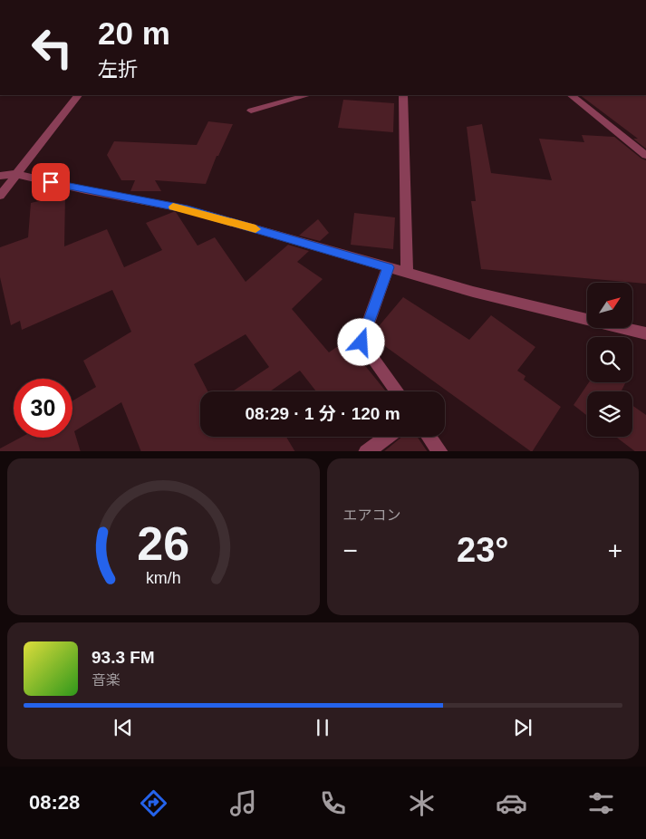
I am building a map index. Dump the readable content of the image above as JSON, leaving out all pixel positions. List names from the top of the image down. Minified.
{"north":"top right","page":{"turn":["20 m","左折"],"limit":"30","trip":"08:29 · 1 分 · 120 m","tile":"エアコン","heat":["−","23°","+"],"song":["93.3 FM","音楽"],"tabs":"08:28","gauge":["26","km/h"]}}
